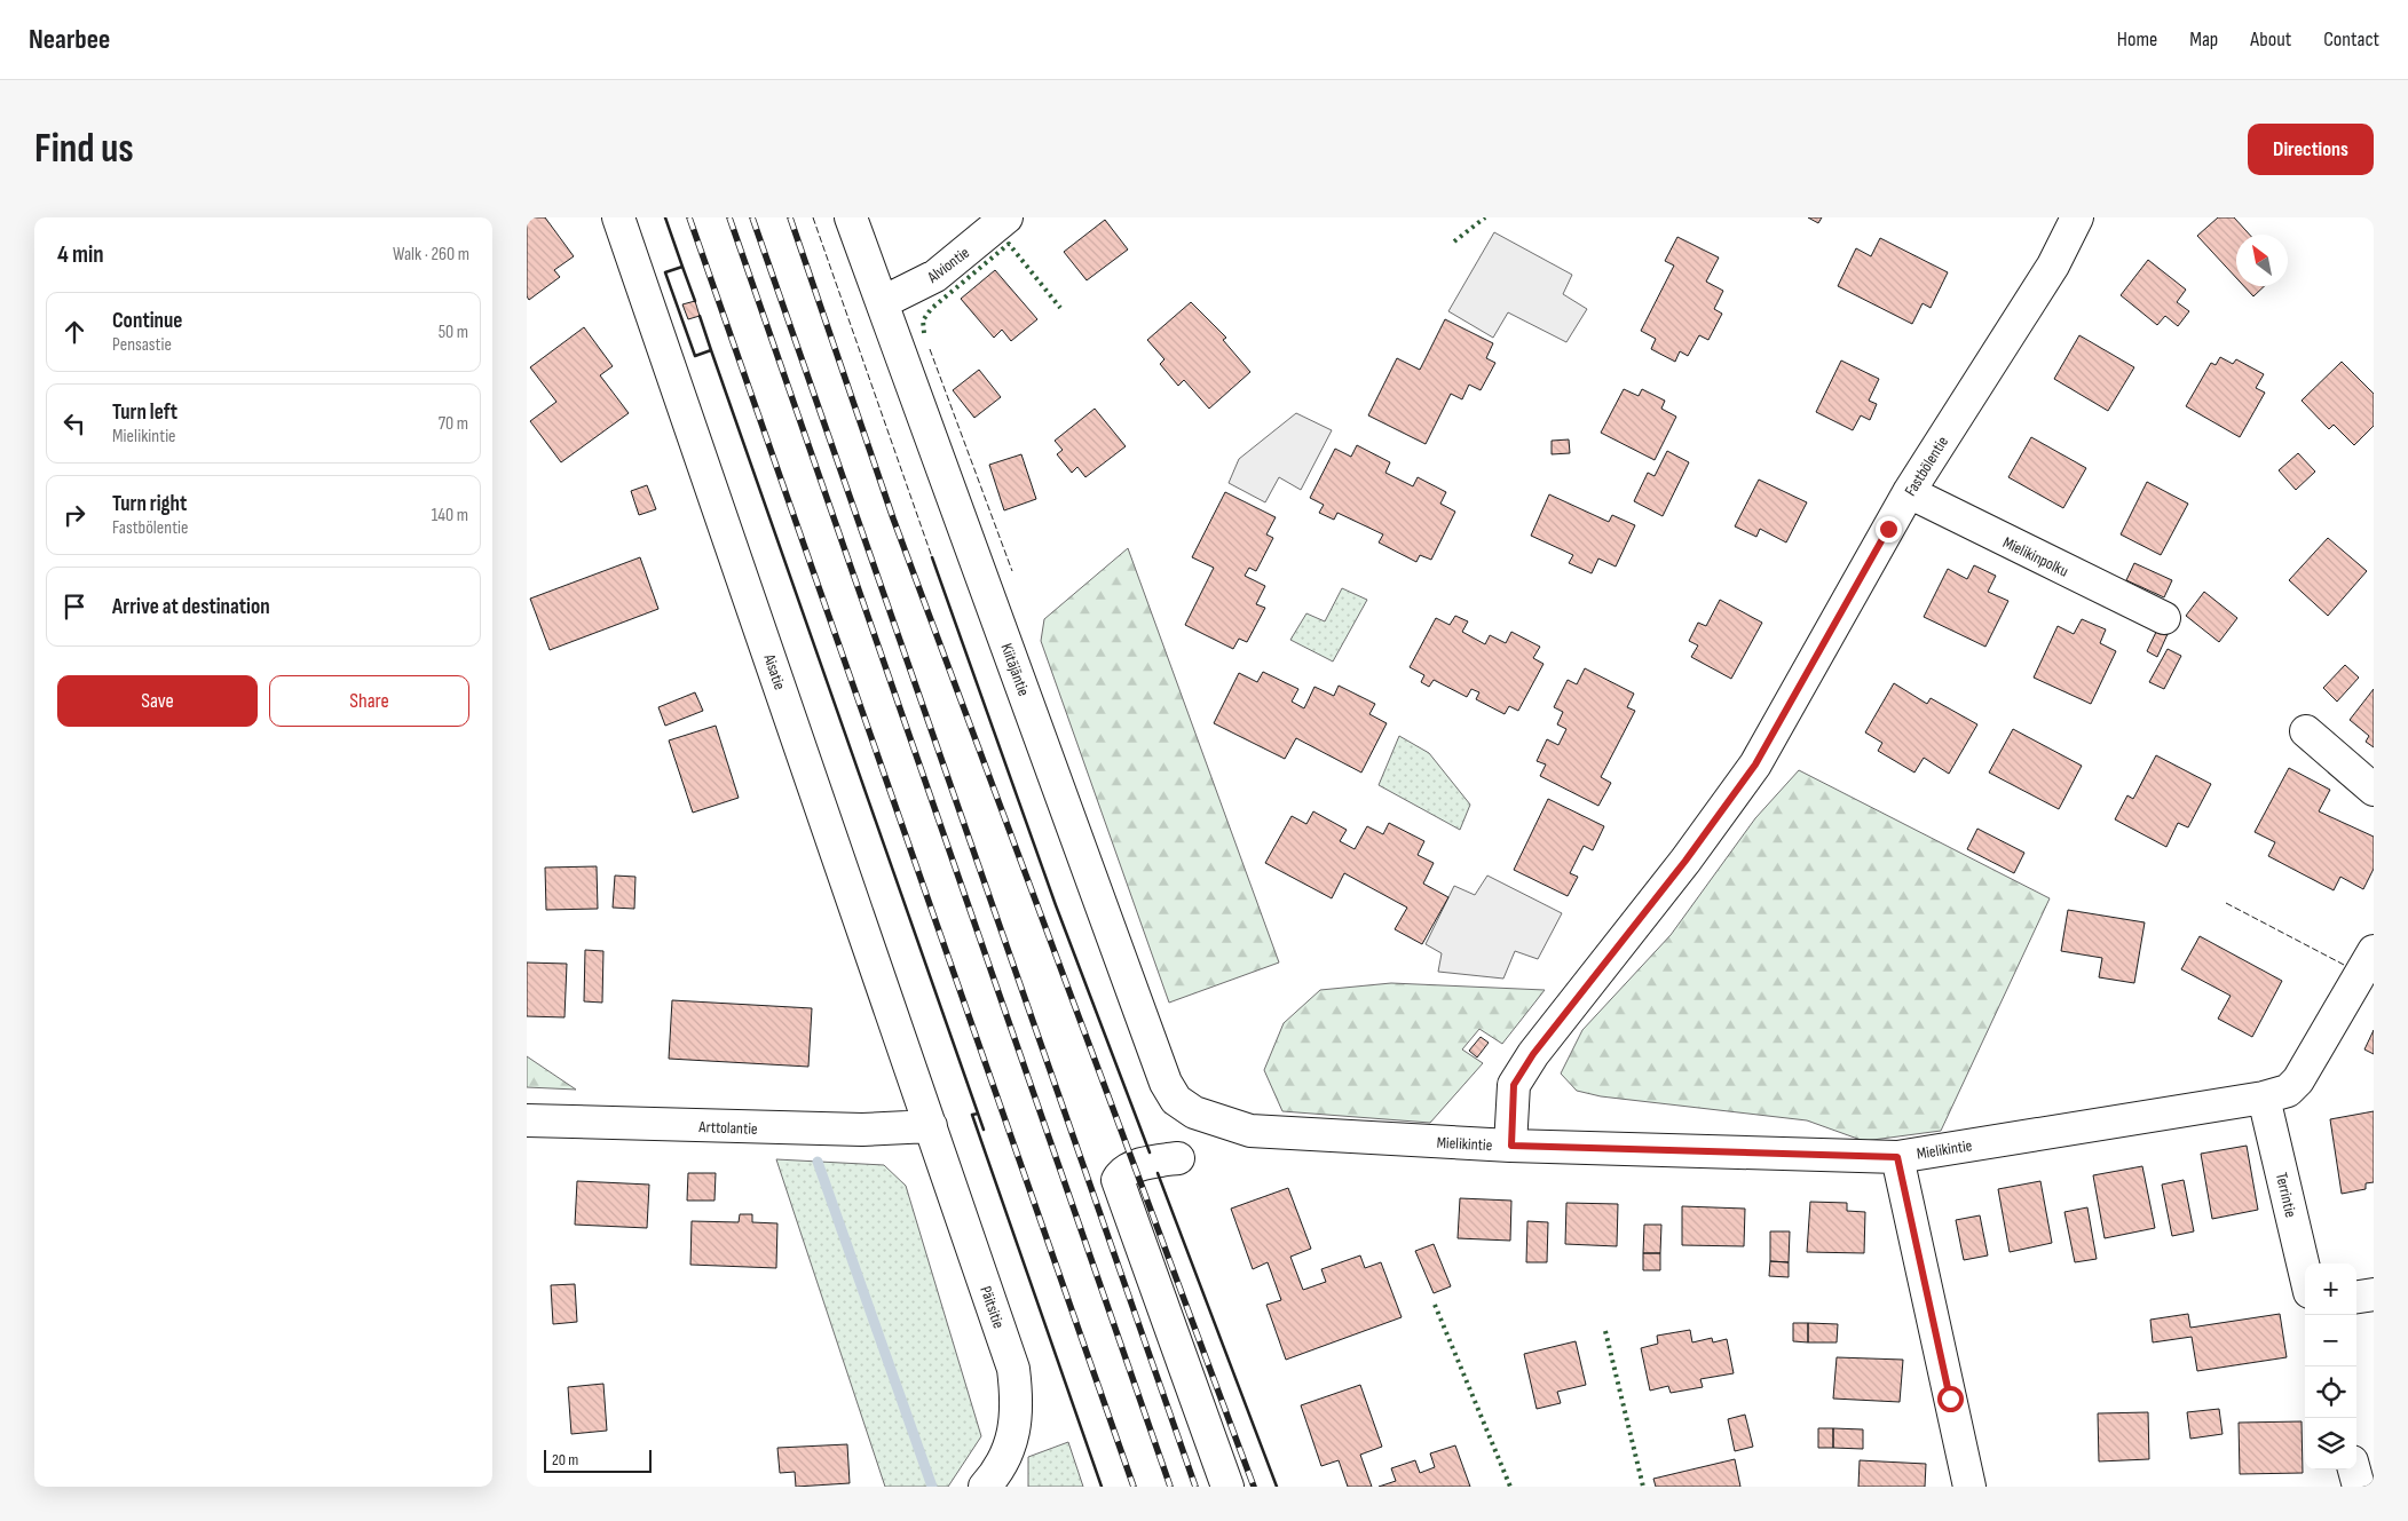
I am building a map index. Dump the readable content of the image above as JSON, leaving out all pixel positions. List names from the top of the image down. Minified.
{"streets":{"street":["Alviontie","Fastbölentie","Mielikinpolku","Kiitäjäntie","Aisatie","Arttolantie","Mielikintie","Terrintie","Päitsitie"]},"crossings":[["Alviontie","Kiitäjäntie"],["Fastbölentie","Mielikinpolku"],["Fastbölentie","Mielikintie"],["Kiitäjäntie","Mielikintie"],["Aisatie","Arttolantie"],["Aisatie","Päitsitie"],["Arttolantie","Päitsitie"],["Mielikintie","Terrintie"]],"scale_bar":"20 m","north":"top left","page":{"header":"Nearbee","nav":["Home","Map","About","Contact"],"buttons":["Directions",["Save","Share"]],"title":"Find us","heading":["4 min","Walk · 260 m"],"list":[["Continue","Pensastie","50 m"],["Turn left","Mielikintie","70 m"],["Turn right","Fastbölentie","140 m"],"Arrive at destination"],"map_buttons":["+","−"],"scale":"20 m"}}
